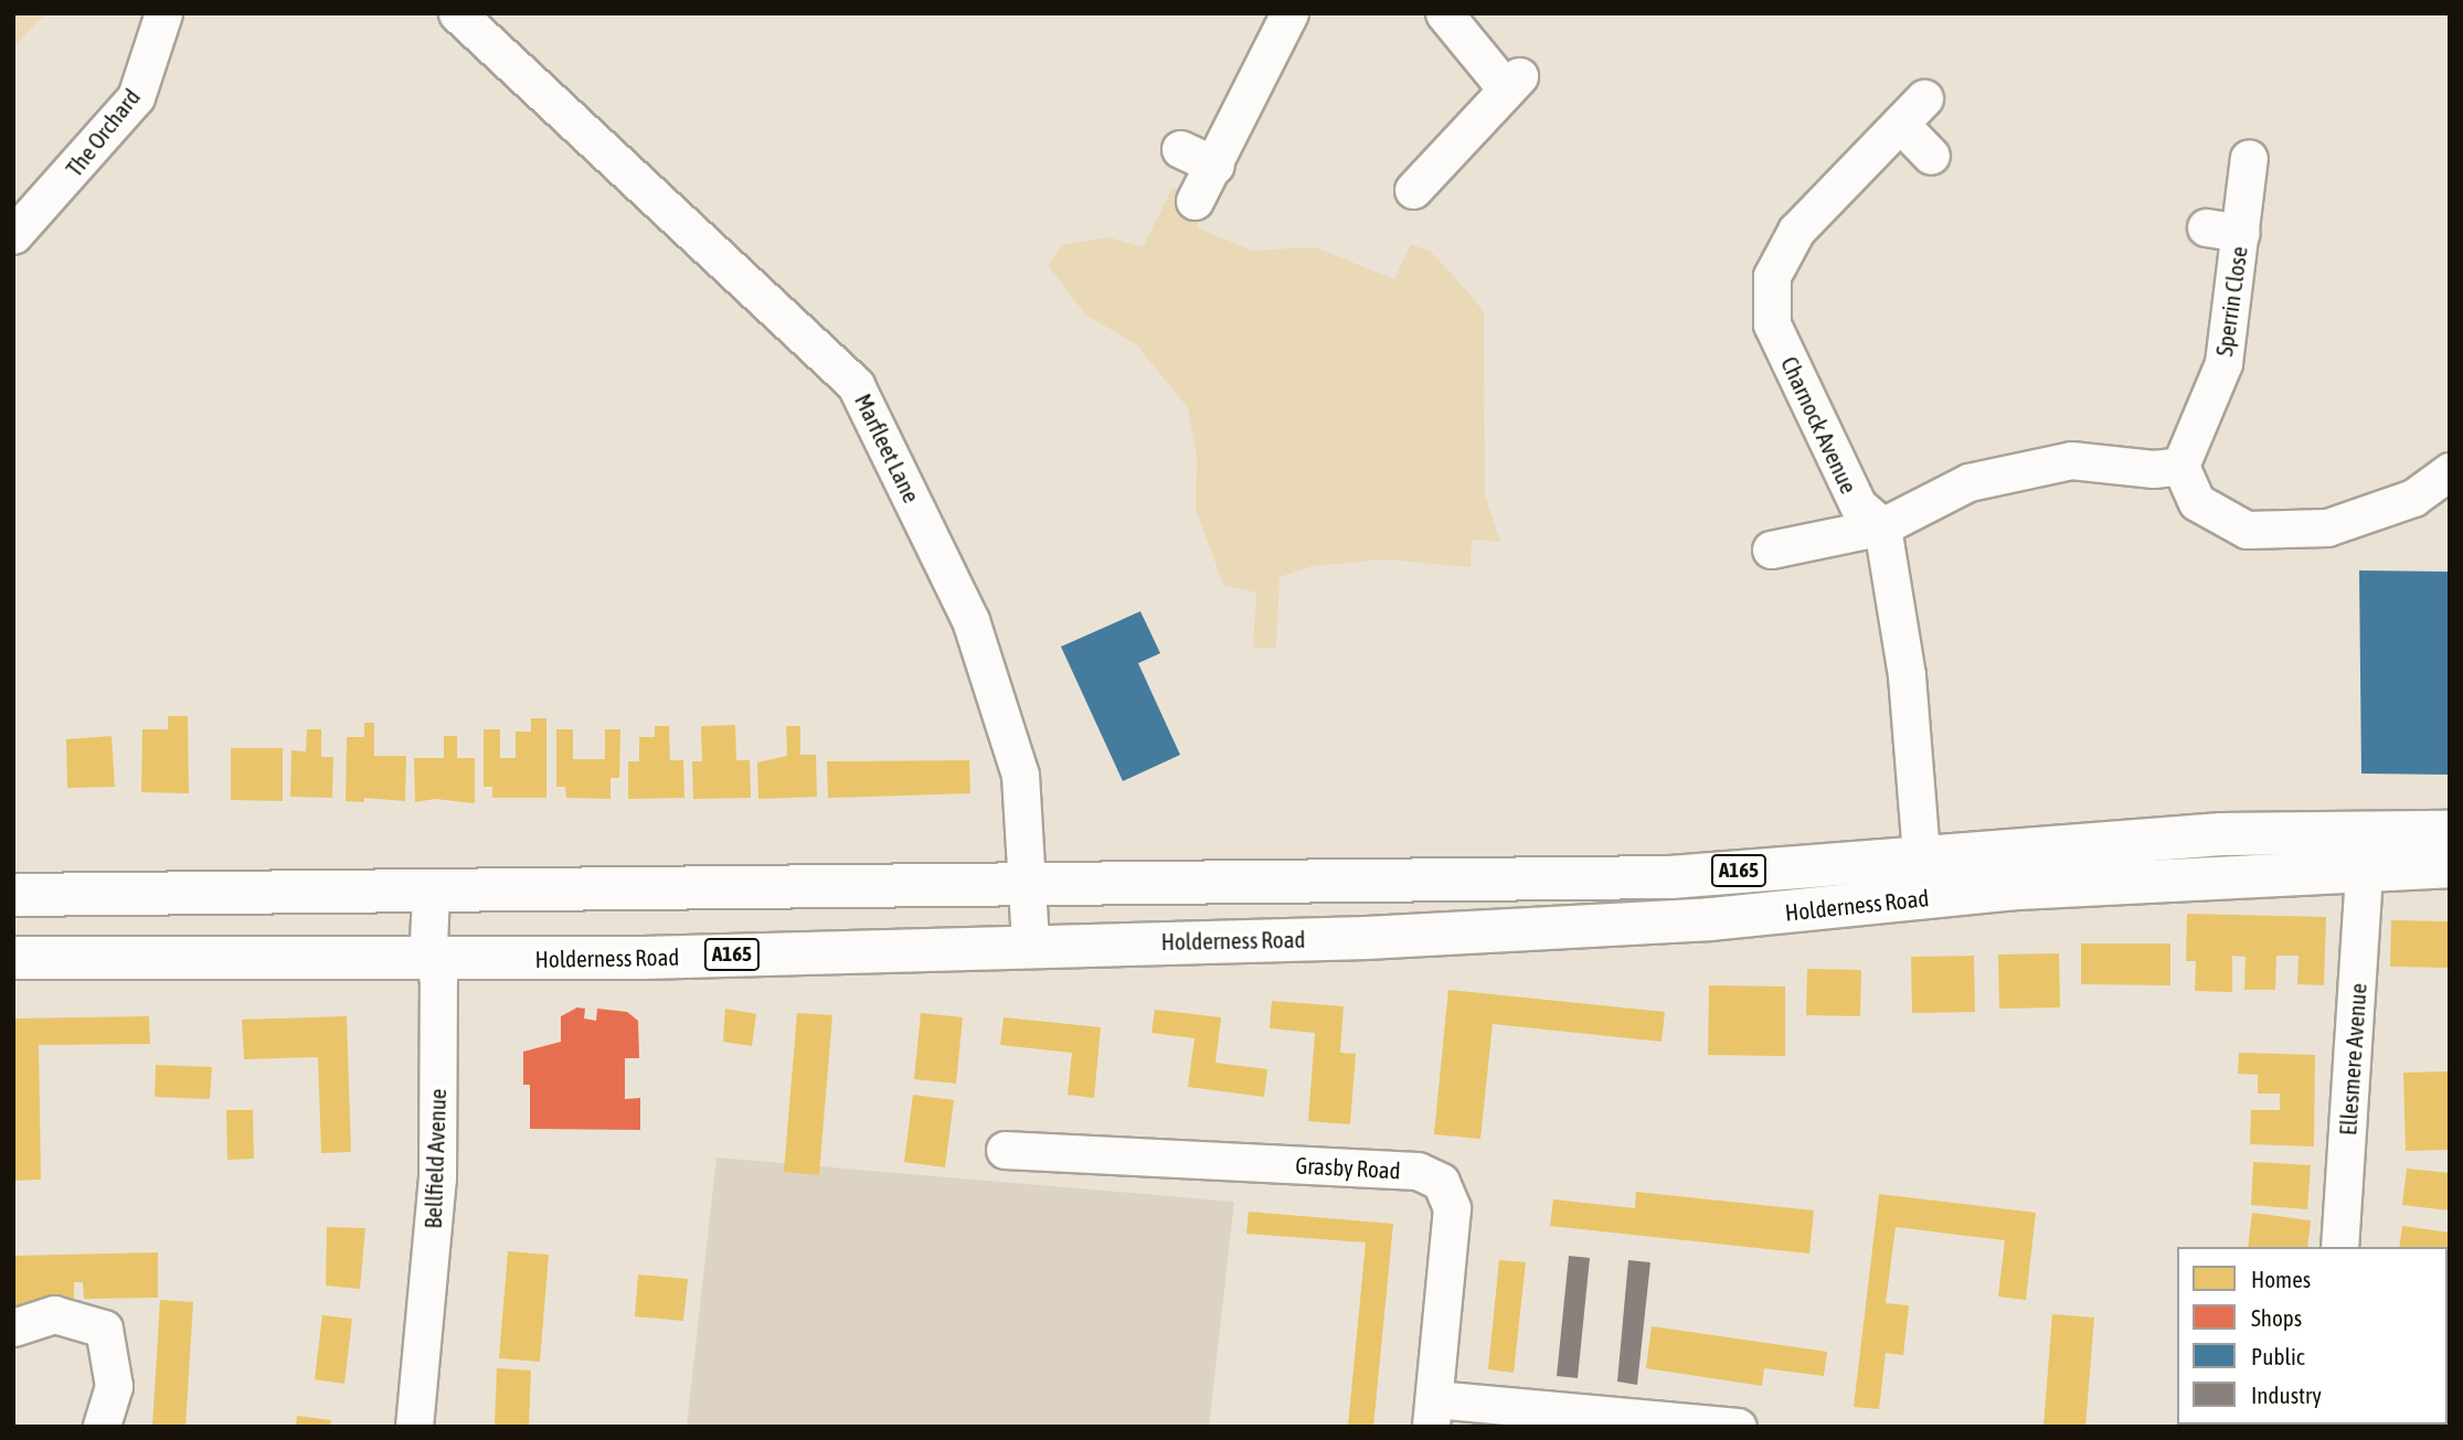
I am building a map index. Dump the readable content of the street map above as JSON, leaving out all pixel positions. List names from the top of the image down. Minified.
{"streets":{"highway":["A165","Holderness Road"],"street":["The Orchard","Sperrin Close","Charnock Avenue","Marfleet Lane","Ellesmere Avenue","Bellfield Avenue","Grasby Road"]},"crossings":[["Marfleet Lane","Holderness Road"],["Holderness Road","Ellesmere Avenue"],["Holderness Road","Bellfield Avenue"]],"legend":["Homes","Shops","Public","Industry"]}
